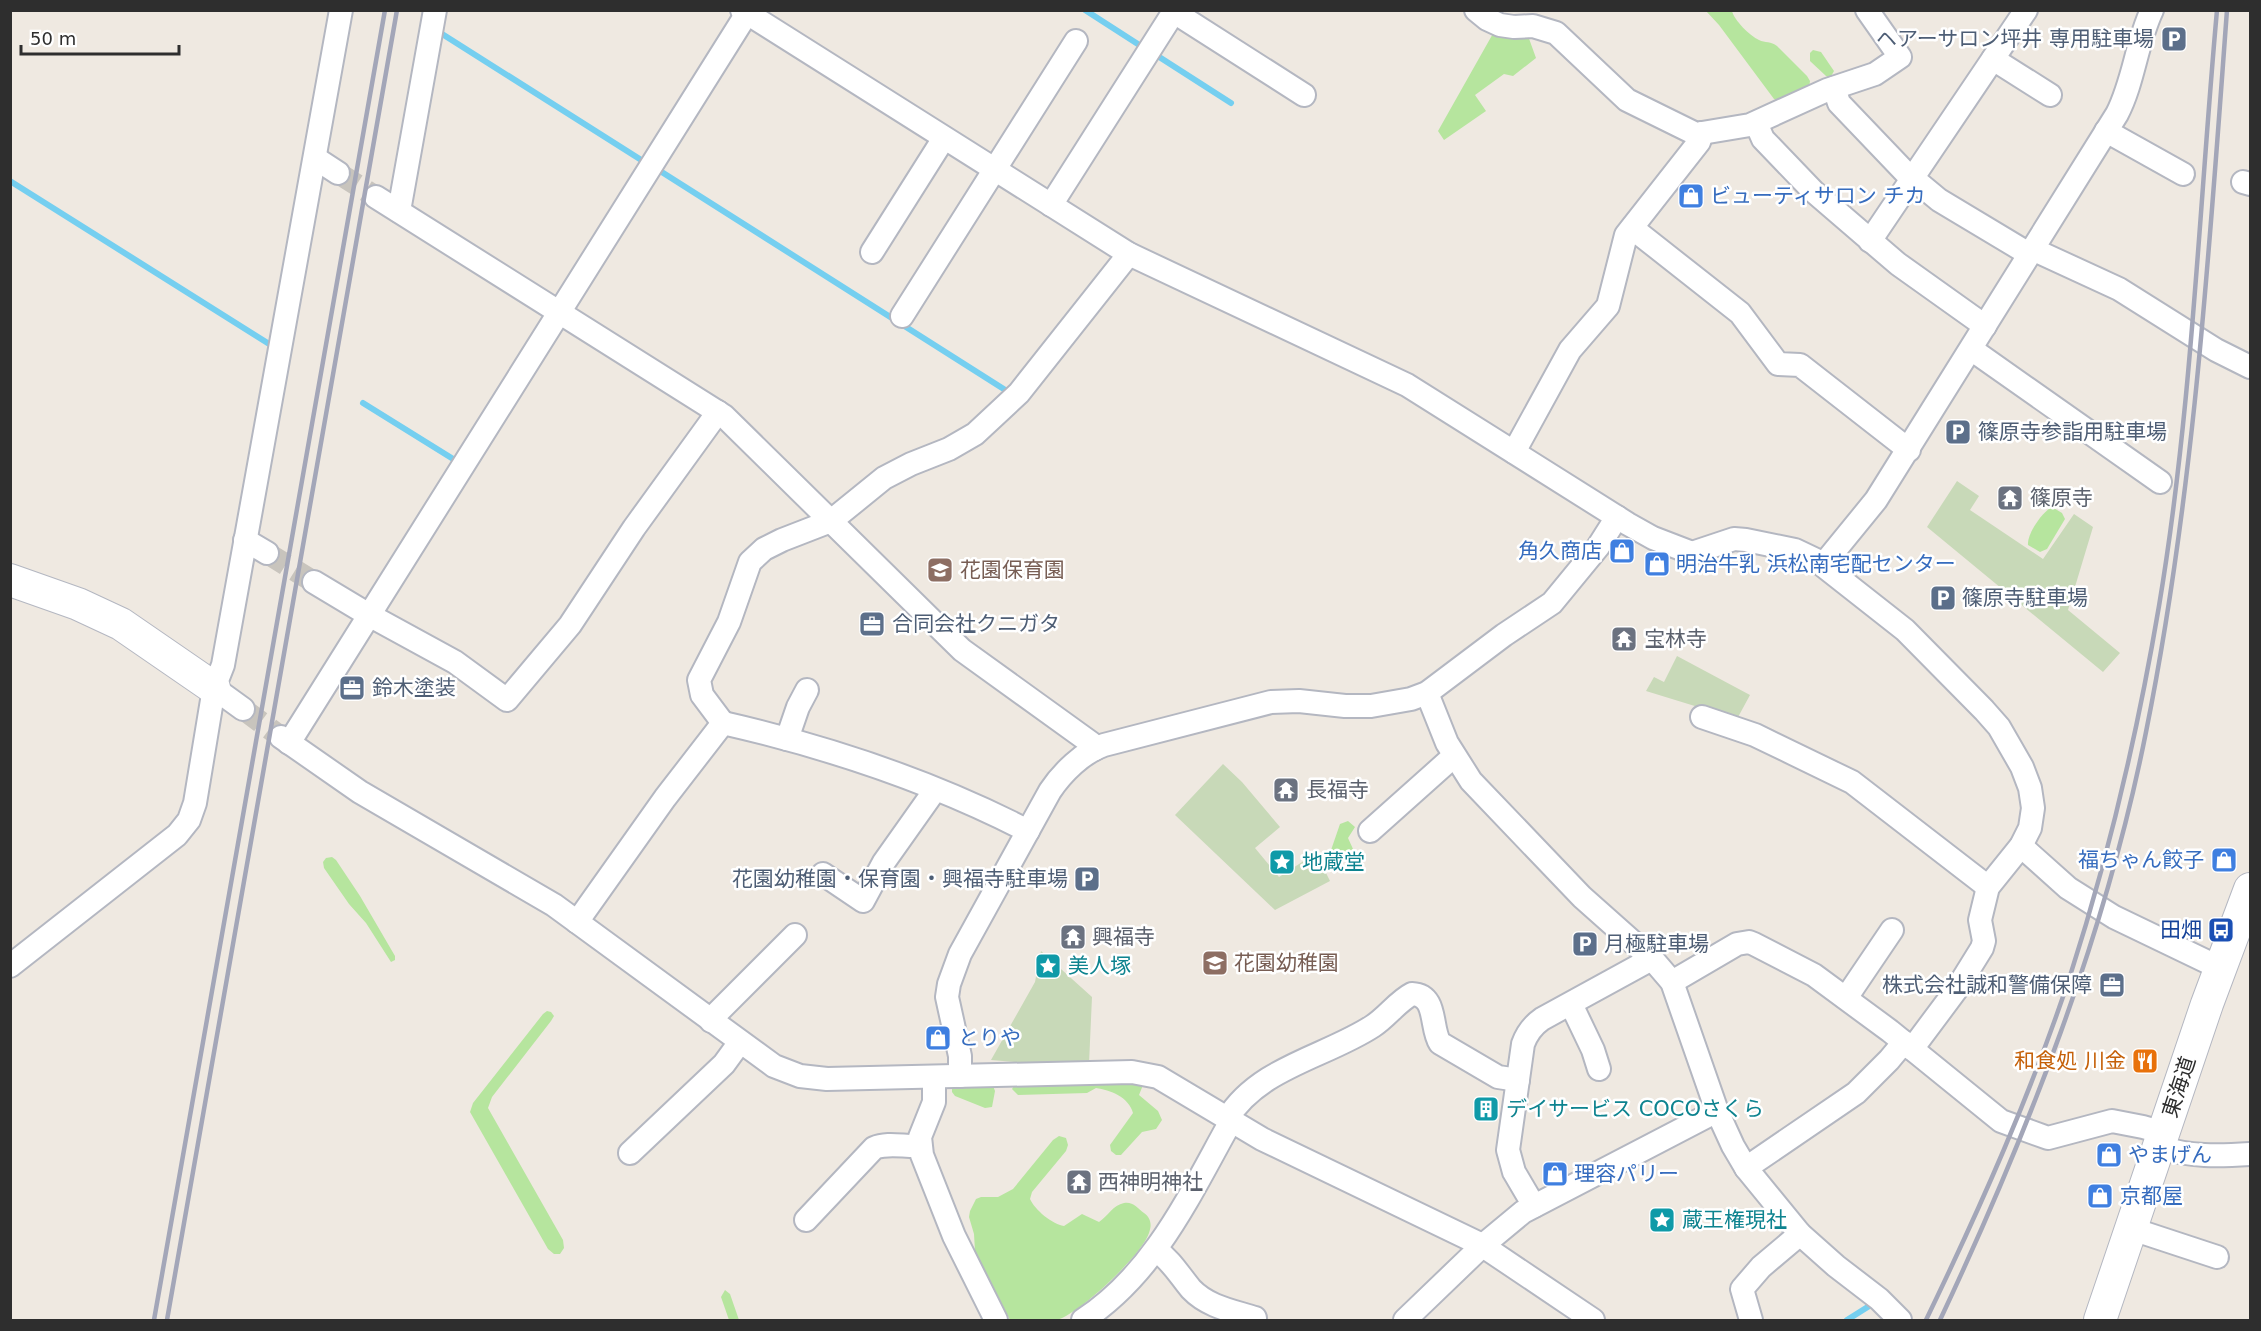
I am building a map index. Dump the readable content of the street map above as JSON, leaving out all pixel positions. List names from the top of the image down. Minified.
{"streets":{"main road":["東海道"]},"places":{"parking":["ヘアーサロン坪井 専用駐車場","篠原寺参詣用駐車場","篠原寺駐車場","花園幼稚園・保育園・興福寺駐車場","月極駐車場"],"shop":["ビューティサロン チカ","角久商店","明治牛乳 浜松南宅配センター","福ちゃん餃子","とりや","やまげん","理容パリー","京都屋"],"temple":["篠原寺","宝林寺","長福寺","興福寺","西神明神社"],"school or university":["花園保育園","花園幼稚園"],"office":["合同会社クニガタ","鈴木塗装","株式会社誠和警備保障"],"place":["地蔵堂","美人塚","蔵王権現社"],"bus stop":["田畑"],"restaurant":["和食処 川金"],"building":["デイサービス COCOさくら"]},"scale_bar":"50 m"}
